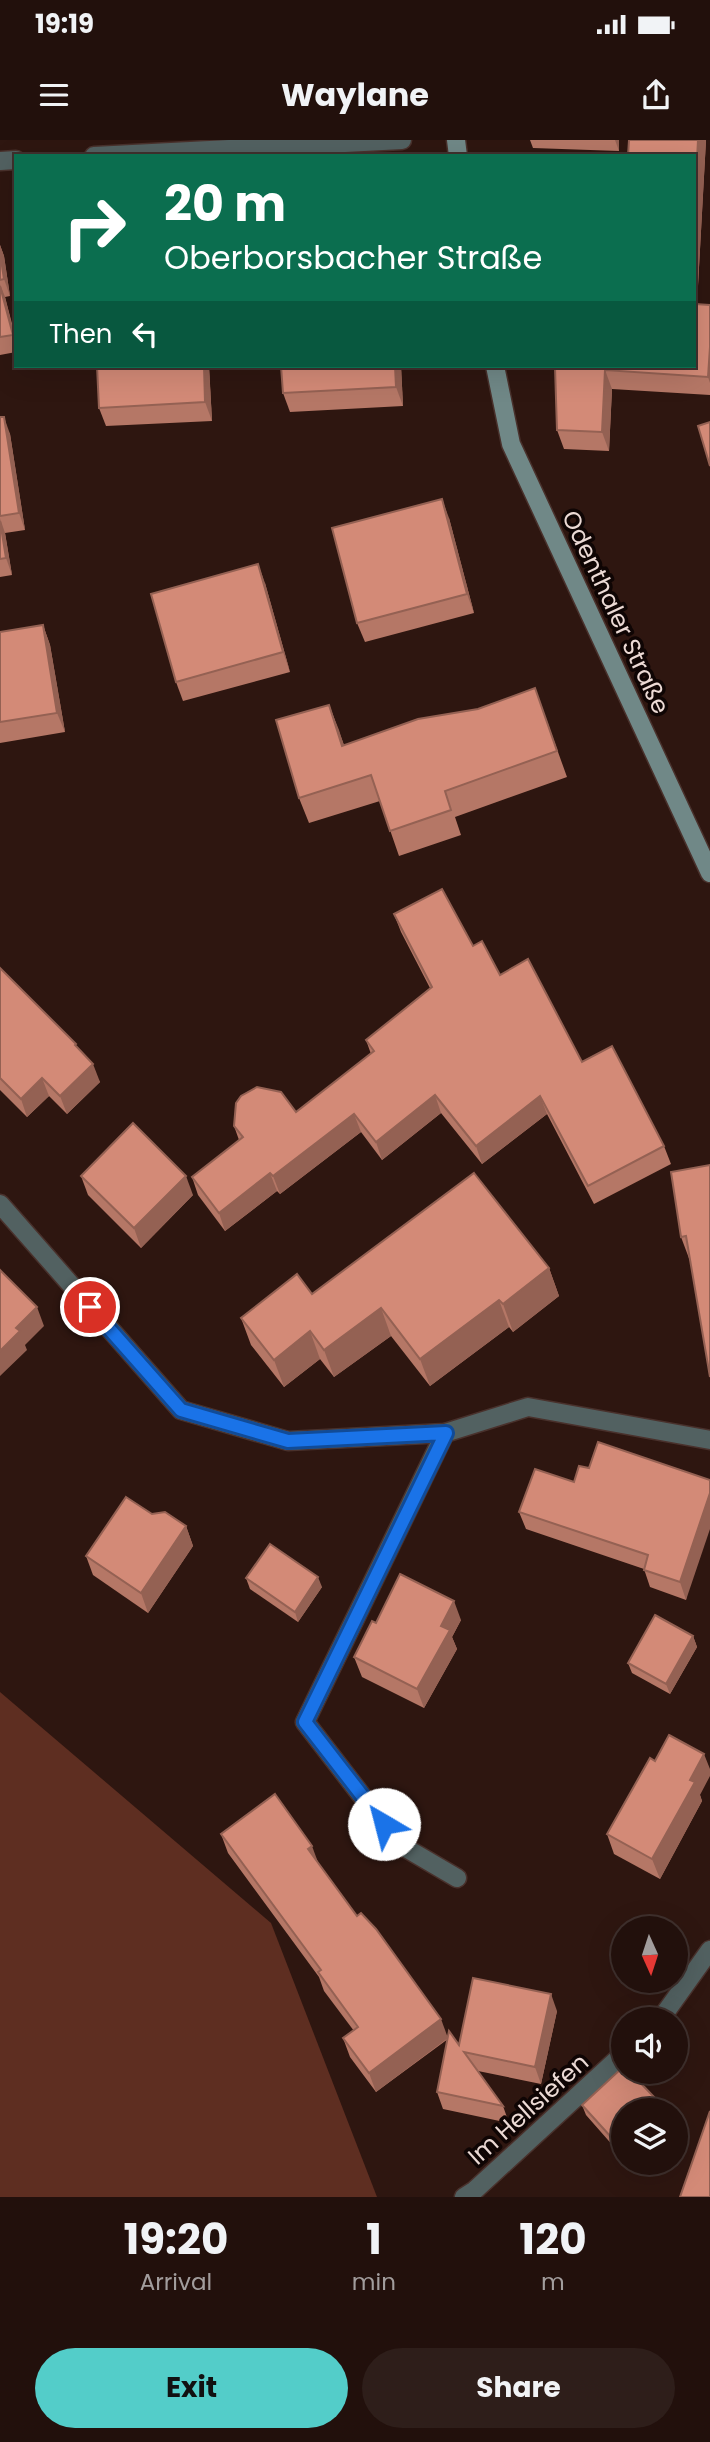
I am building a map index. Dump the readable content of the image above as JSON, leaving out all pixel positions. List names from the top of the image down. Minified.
{"streets":{"main road":["Odenthaler Straße"],"street":["Im Hellsiefen"]},"north":"bottom","page":{"status":"19:19","header":"Waylane","turn":["20 m","Oberborsbacher Straße"],"then":"Then","eta":["19:20","Arrival","1","min","120","m"],"buttons":["Exit","Share"]}}
